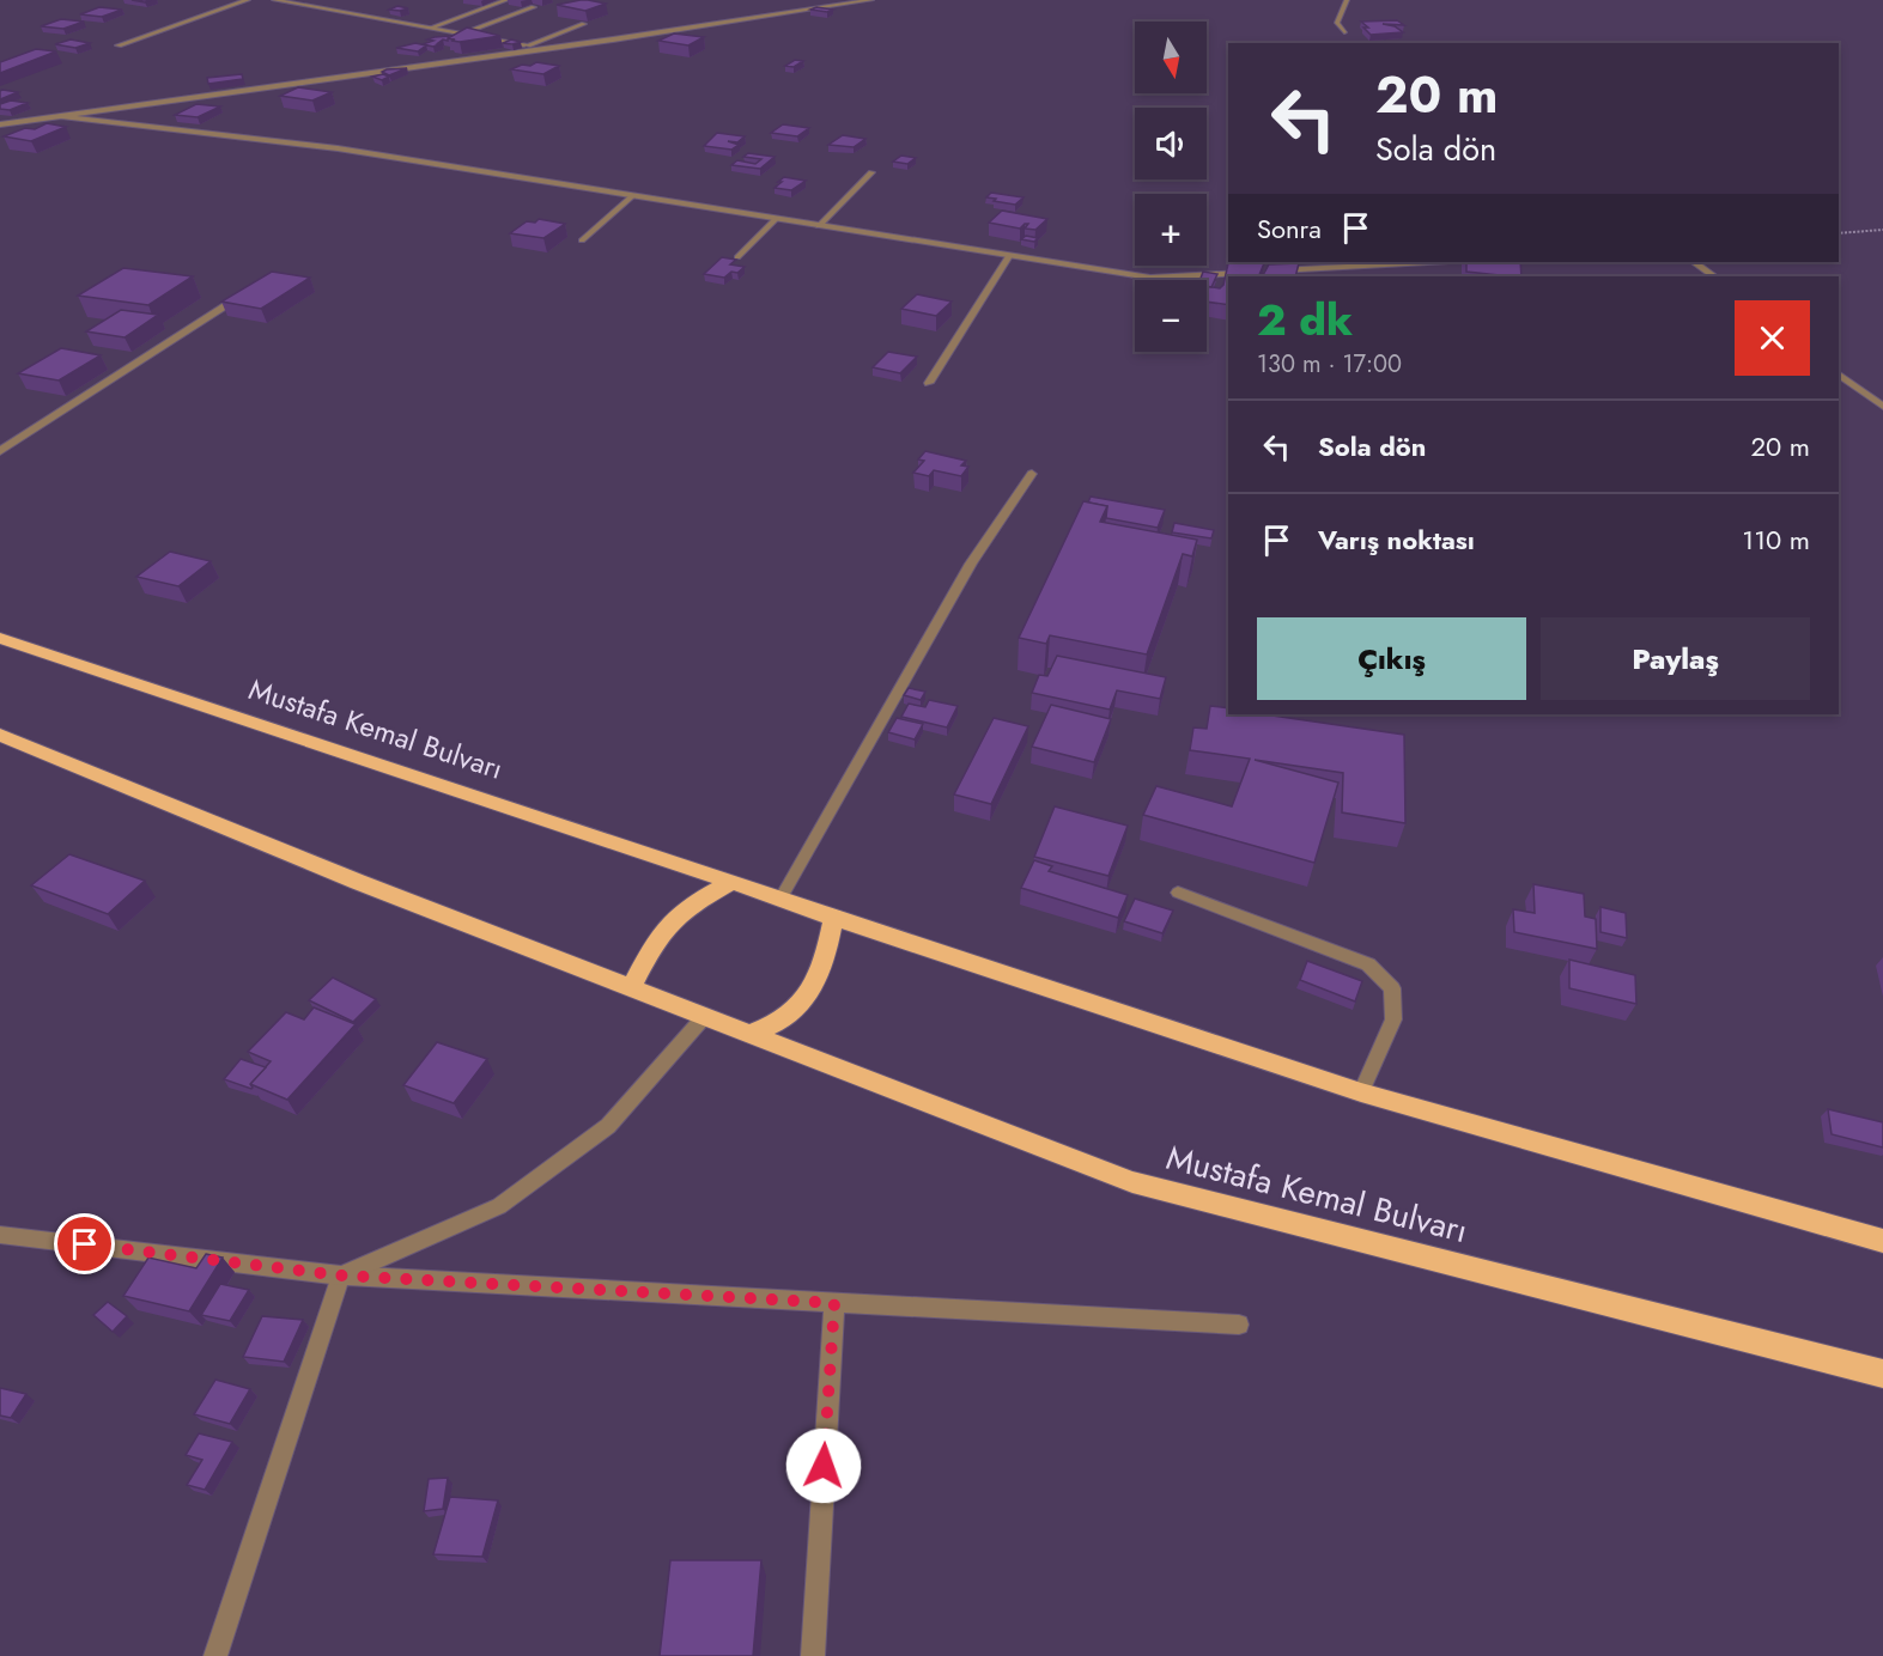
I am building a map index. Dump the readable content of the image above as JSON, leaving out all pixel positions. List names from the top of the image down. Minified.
{"streets":{"highway":["Mustafa Kemal Bulvarı"]},"north":"bottom","page":{"map_buttons":["+","−"],"turn":["20 m","Sola dön"],"then":"Sonra","heading":["2 dk","130 m · 17:00"],"list":[{"name":"Sola dön","value":"20 m"},{"name":"Varış noktası","value":"110 m"}],"buttons":["Çıkış","Paylaş"]}}
